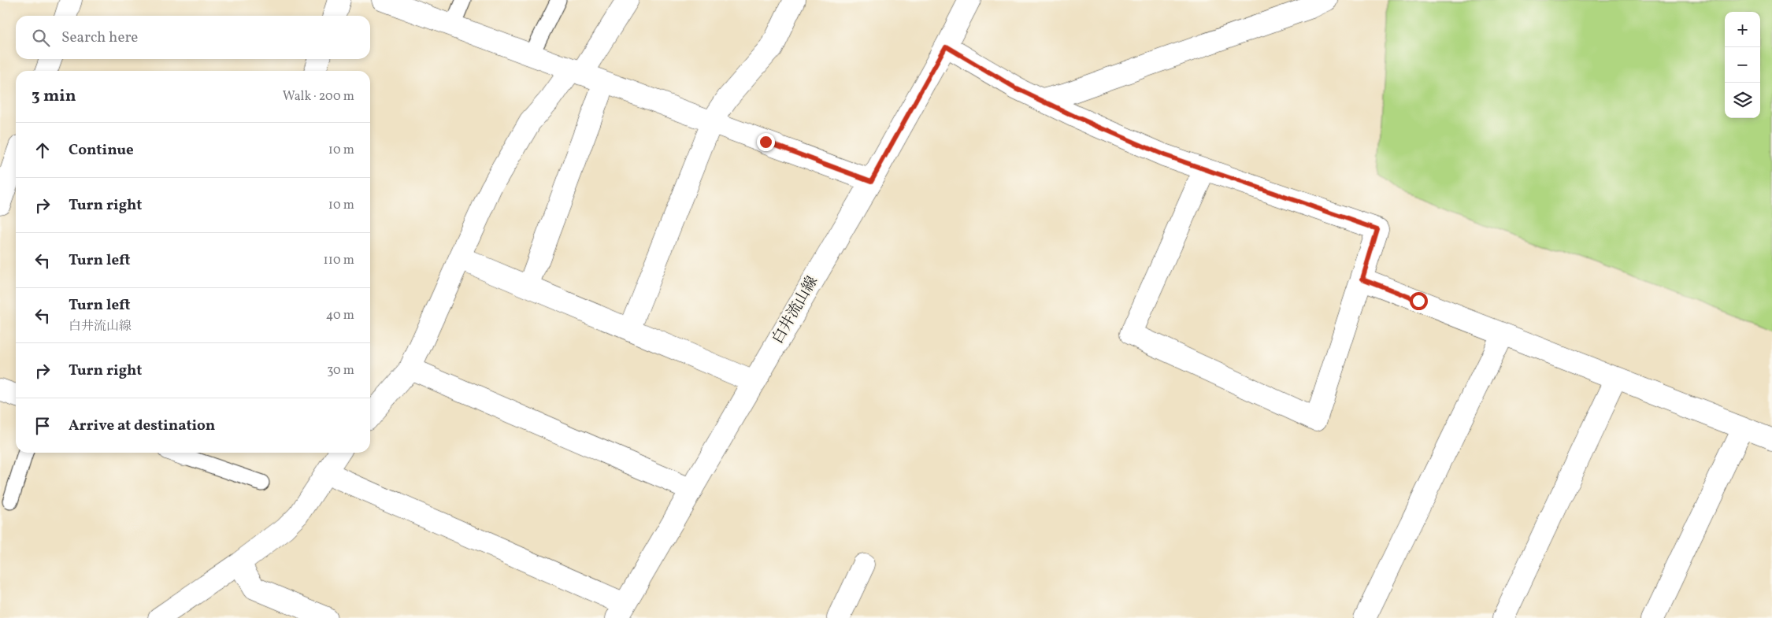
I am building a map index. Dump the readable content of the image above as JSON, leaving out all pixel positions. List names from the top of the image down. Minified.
{"streets":{"street":["白井流山線"]},"page":{"map_buttons":["+","−"],"search":"Search here","heading":["3 min","Walk · 200 m"],"list":[["Continue","10 m"],["Turn right","10 m"],["Turn left","110 m"],["Turn left","白井流山線","40 m"],["Turn right","30 m"],"Arrive at destination"]}}
